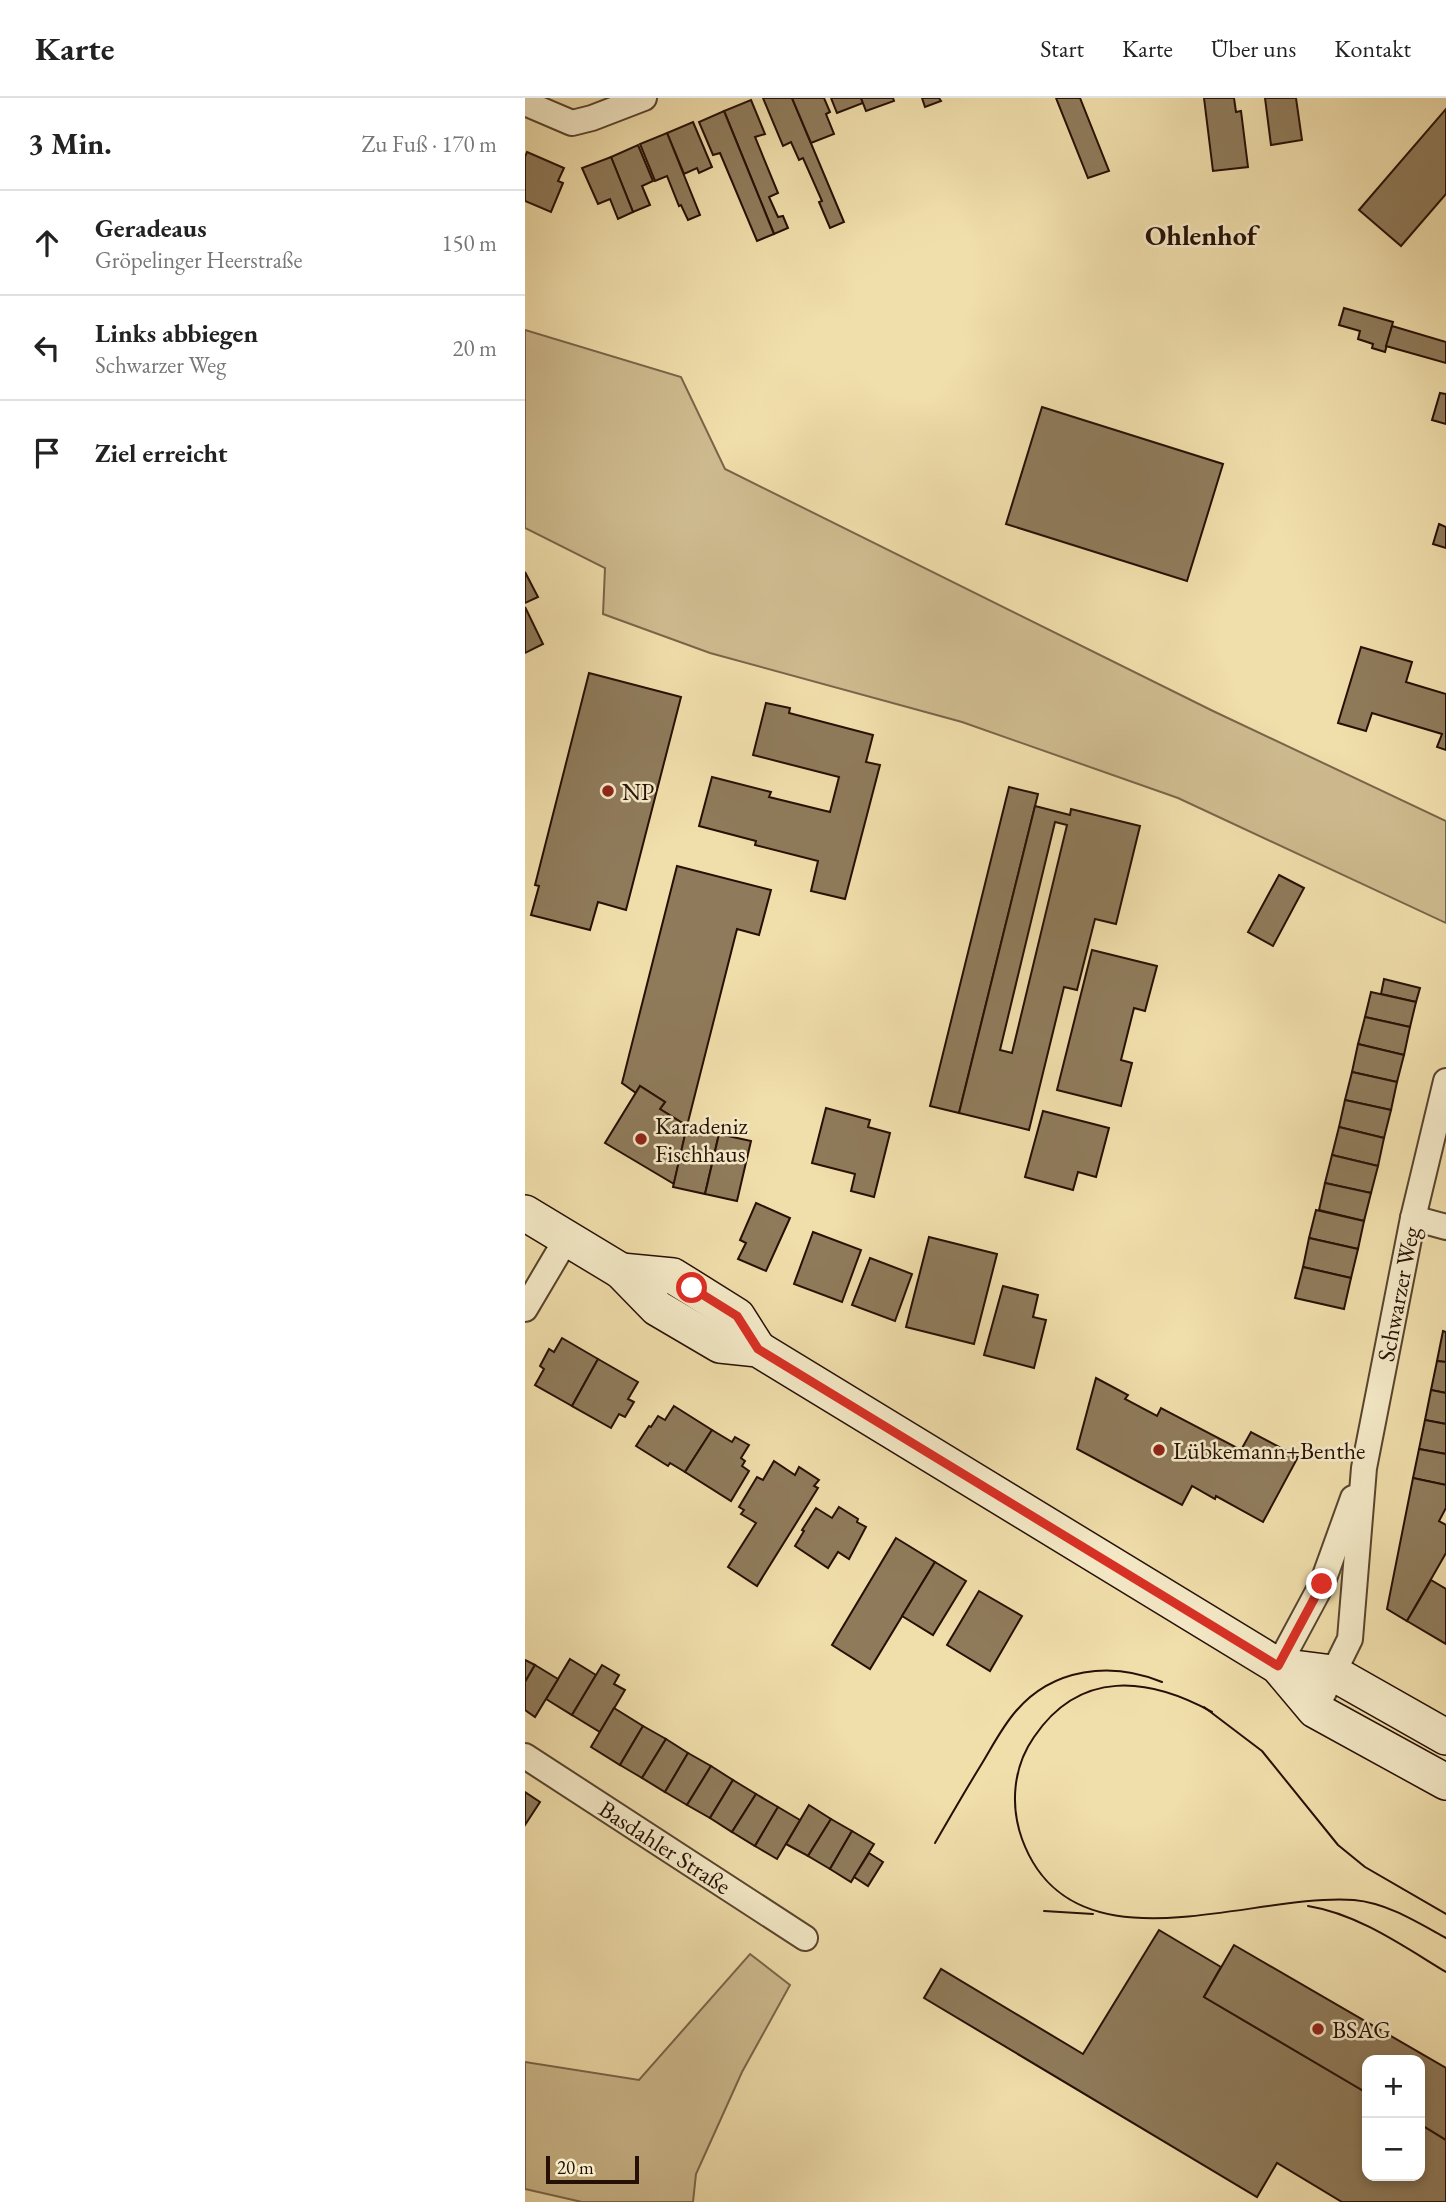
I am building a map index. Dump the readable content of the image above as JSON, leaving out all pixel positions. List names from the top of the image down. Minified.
{"streets":{"street":["Schwarzer Weg","Basdahler Straße"]},"districts":["Ohlenhof"],"places":["NP","Karadeniz Fischhaus","Lübkemann+Benthe","BSAG"],"scale_bar":"20 m","page":{"header":"Karte","nav":["Start","Karte","Über uns","Kontakt"],"heading":["3 Min.","Zu Fuß · 170 m"],"list":[["Geradeaus","Gröpelinger Heerstraße","150 m"],["Links abbiegen","Schwarzer Weg","20 m"],"Ziel erreicht"],"map_buttons":["+","−"],"scale":"20 m"}}
